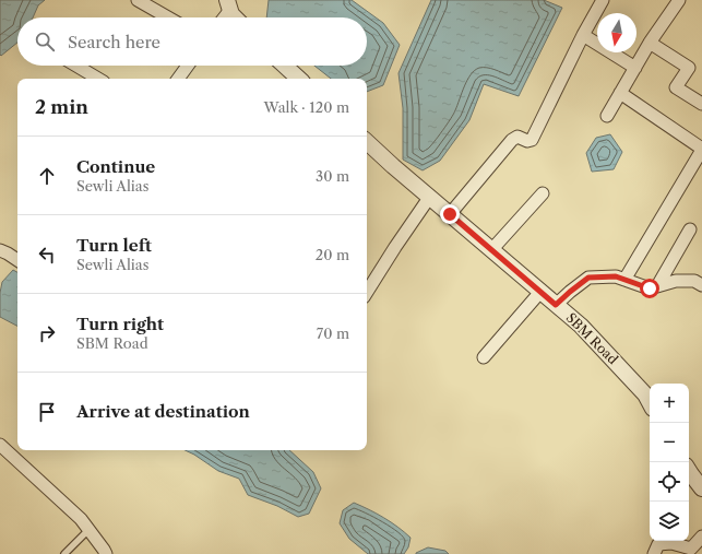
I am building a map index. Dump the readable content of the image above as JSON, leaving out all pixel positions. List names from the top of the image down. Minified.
{"streets":{"street":["SBM Road"]},"north":"bottom","page":{"search":"Search here","heading":["2 min","Walk · 120 m"],"list":[["Continue","Sewli Alias","30 m"],["Turn left","Sewli Alias","20 m"],["Turn right","SBM Road","70 m"],"Arrive at destination"],"map_buttons":["+","−"]}}
